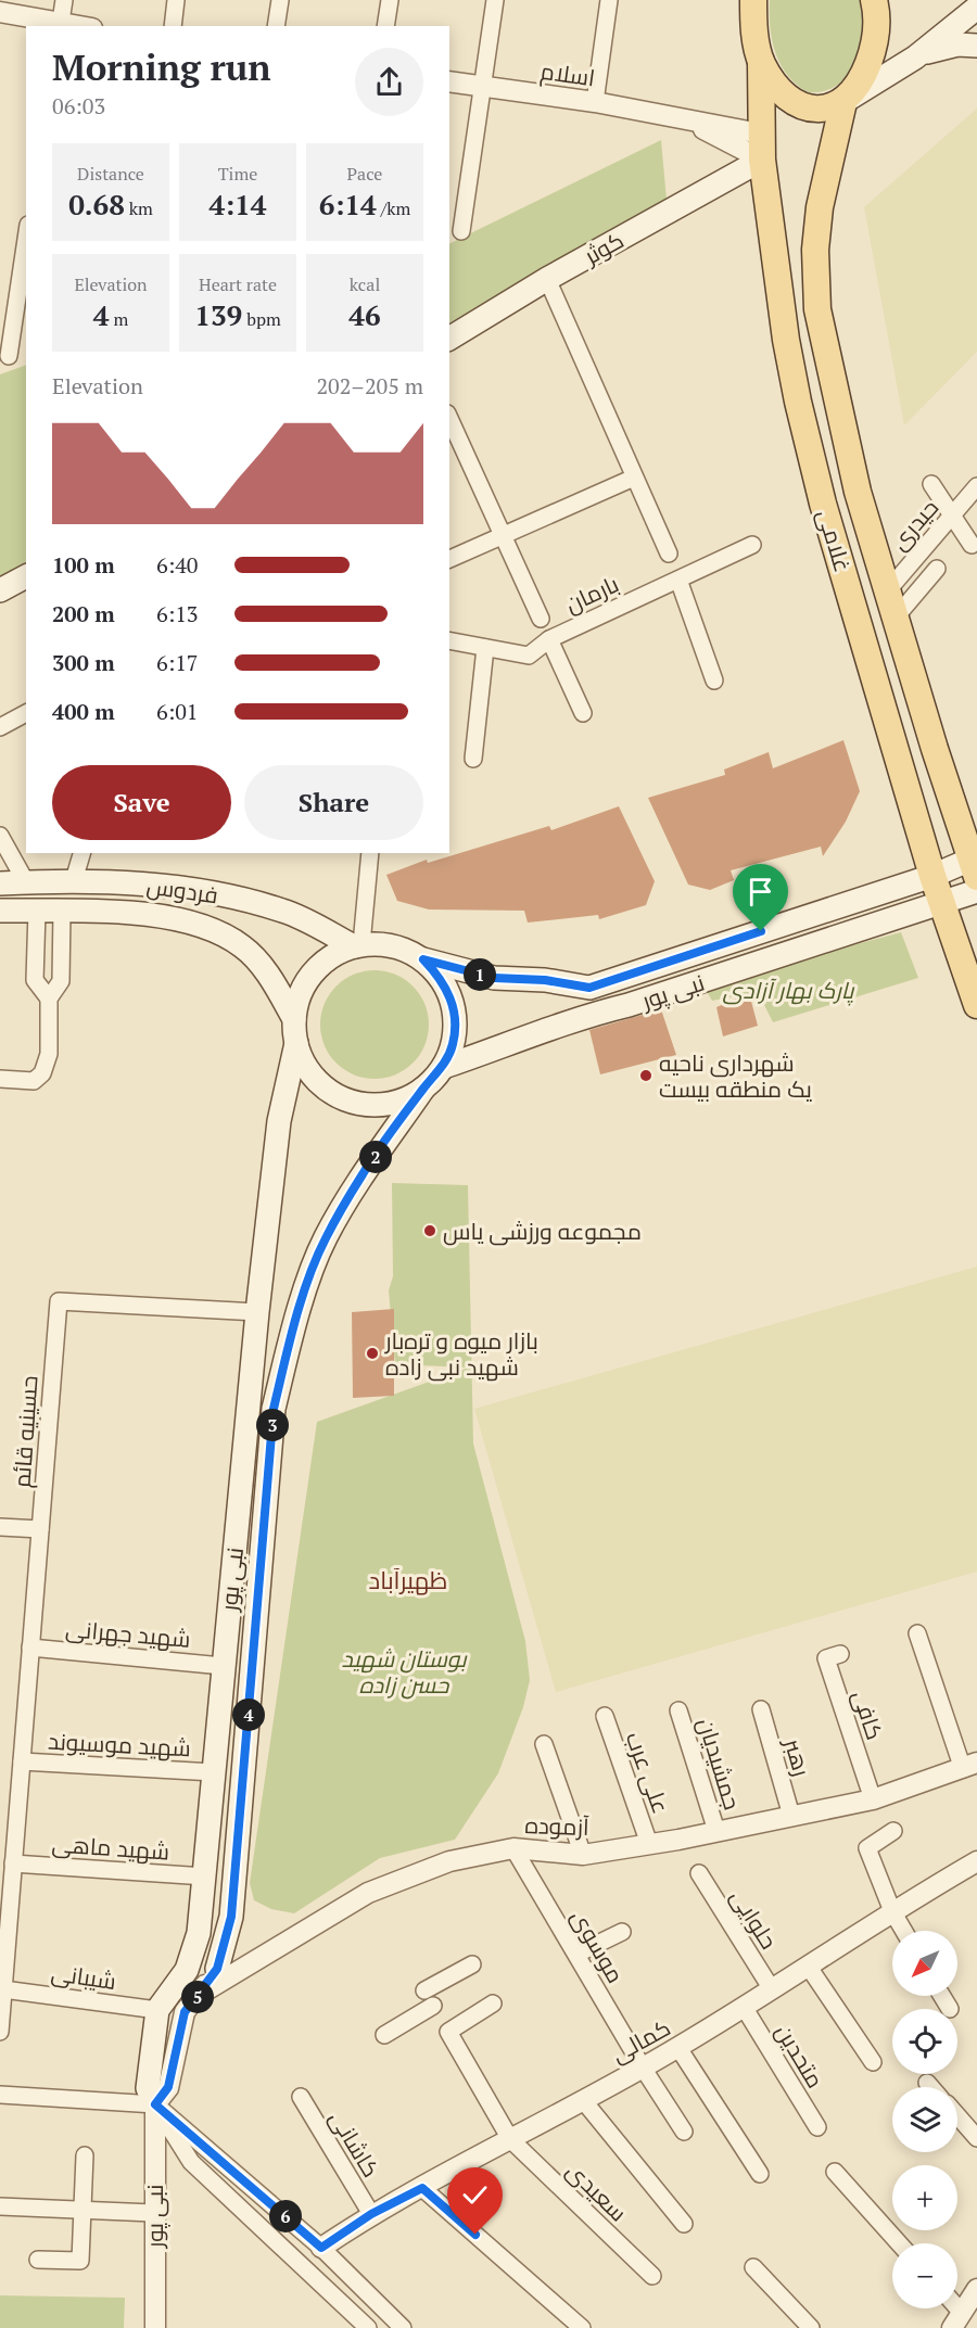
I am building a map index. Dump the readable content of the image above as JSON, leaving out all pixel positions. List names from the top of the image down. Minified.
{"streets":{"main road":["کوثر","غلامی","فردوس","نبی پور"],"street":["اسلام","حیدری","بارمان","حسینیه قائم","شهید جهرانی","کافی","شهید موسیوند","رهبر","جمشیدیان","علی عرب","آزموده","شهید ماهی","حلوایی","موسوی","شیبانی","کمالی","متحدین","کاشانی","سعیدی"]},"crossings":[["اسلام","کوثر"],["اسلام","غلامی"],["کوثر","غلامی"],["حیدری","غلامی"],["غلامی","نبی پور"],["فردوس","نبی پور"],["نبی پور","حسینیه قائم"],["نبی پور","شهید جهرانی"],["نبی پور","شهید موسیوند"],["نبی پور","آزموده"],["نبی پور","شهید ماهی"],["نبی پور","شیبانی"],["حسینیه قائم","شهید جهرانی"],["حسینیه قائم","شهید موسیوند"],["حسینیه قائم","شهید ماهی"],["حسینیه قائم","شیبانی"],["کافی","آزموده"],["رهبر","آزموده"],["جمشیدیان","آزموده"],["علی عرب","آزموده"],["آزموده","موسوی"],["حلوایی","کمالی"],["موسوی","کمالی"],["کمالی","متحدین"],["کمالی","کاشانی"],["کمالی","سعیدی"]],"districts":["ظهیرآباد"],"parks":["پارک بهار آزادی","بوستان شهید حسن زاده"],"places":["شهرداری ناحیه یک منطقه بیست","مجموعه ورزشی یاس","بازار میوه و تره‌بار شهید نبی زاده"],"north":"bottom left","page":{"heading":["Morning run","06:03"],"stats":[["Distance","0.68 km"],["Time","4:14"],["Pace","6:14 /km"],["Elevation","4 m"],["Heart rate","139 bpm"],["kcal","46"]],"chart":["Elevation","202–205 m"],"list":[{"name":"100 m","note":"6:40"},{"name":"200 m","note":"6:13"},{"name":"300 m","note":"6:17"},{"name":"400 m","note":"6:01"}],"buttons":["Save","Share"],"pins":["1","2","3","4","5","6"],"map_buttons":["+","−"]}}
